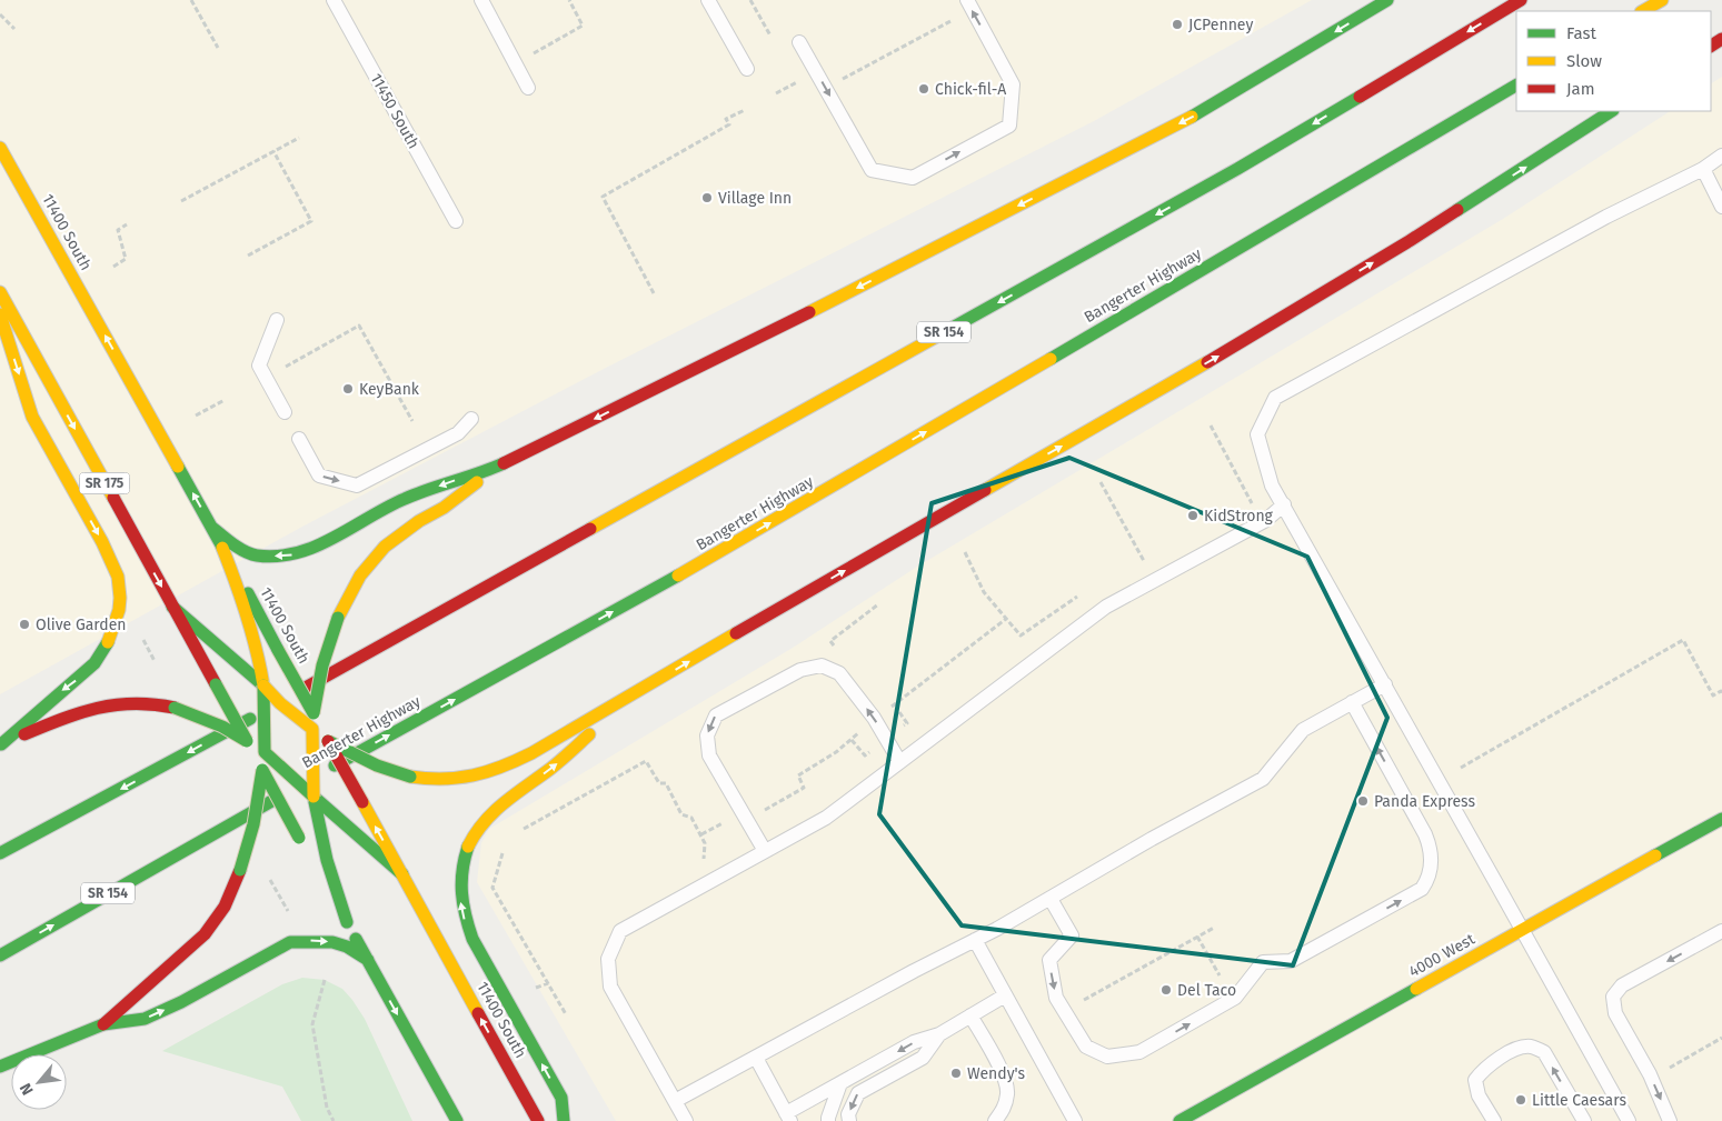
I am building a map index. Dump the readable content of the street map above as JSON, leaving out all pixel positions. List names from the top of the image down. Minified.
{"streets":{"main road":["11400 South","Bangerter Highway","SR 154","SR 175","4000 West"],"lane":["11450 South"]},"places":["JCPenney","Chick-fil-A","Village Inn","KeyBank","KidStrong","Olive Garden","Panda Express","Del Taco","Wendy's","Little Caesars"],"legend":["Fast","Slow","Jam"],"north":"bottom left"}
